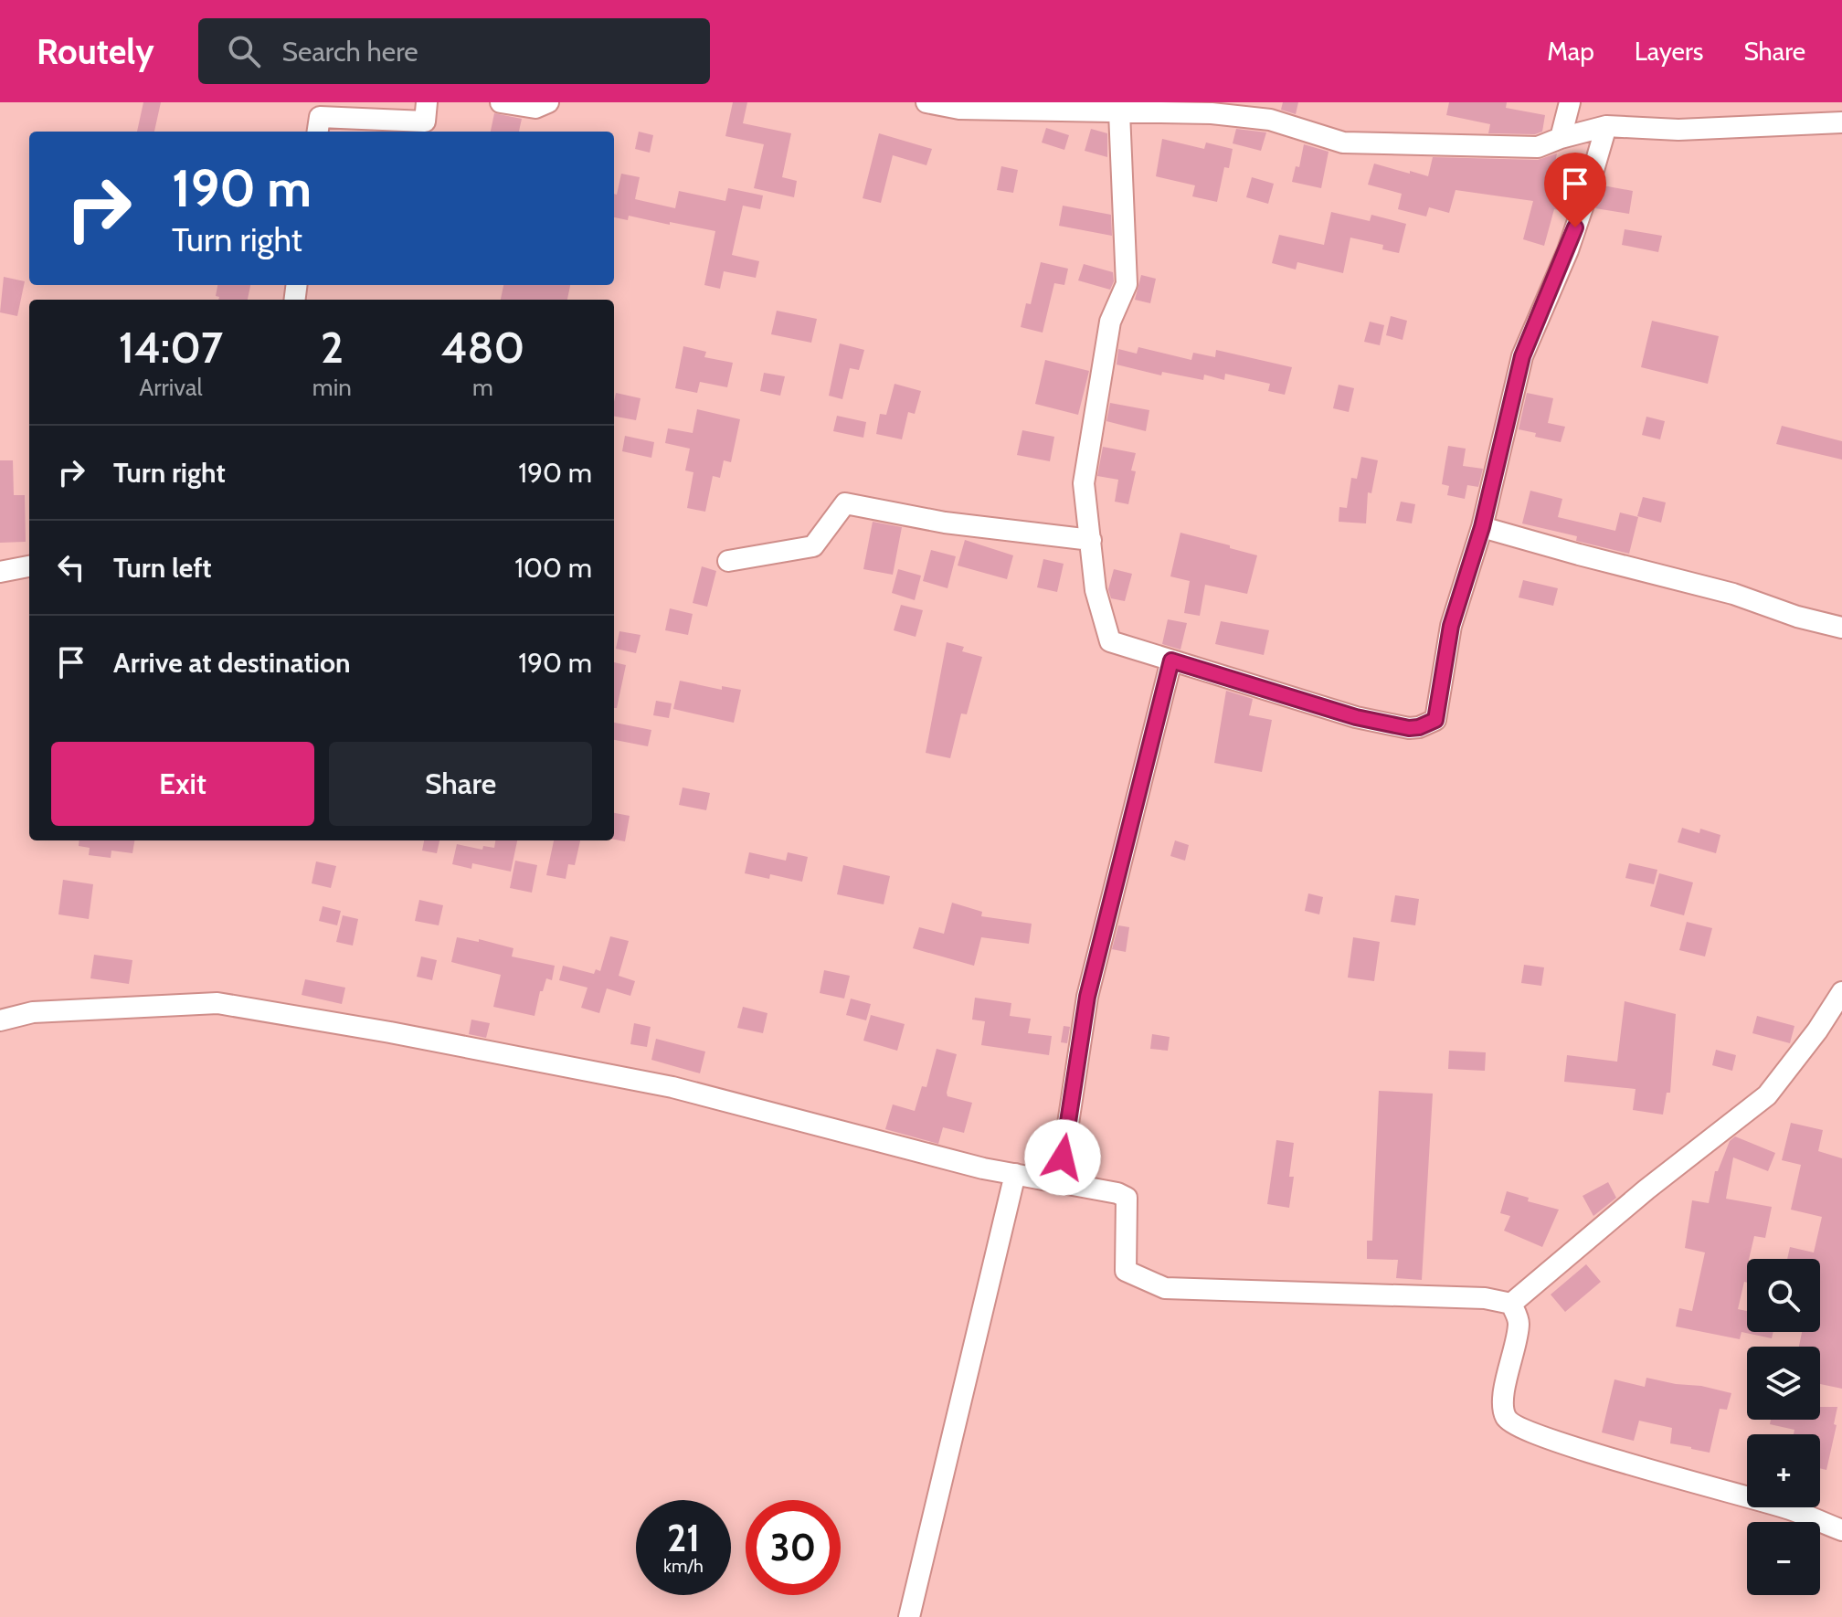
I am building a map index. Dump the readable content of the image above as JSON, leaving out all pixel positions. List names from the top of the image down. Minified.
{"page":{"header":"Routely","search":"Search here","nav":["Map","Layers","Share"],"turn":["190 m","Turn right"],"eta":["14:07","Arrival","2","min","480","m"],"list":[{"name":"Turn right","value":"190 m"},{"name":"Turn left","value":"100 m"},{"name":"Arrive at destination","value":"190 m"}],"buttons":["Exit","Share"],"map_buttons":["+","−"],"speed":"21 km/h","limit":"30"}}
